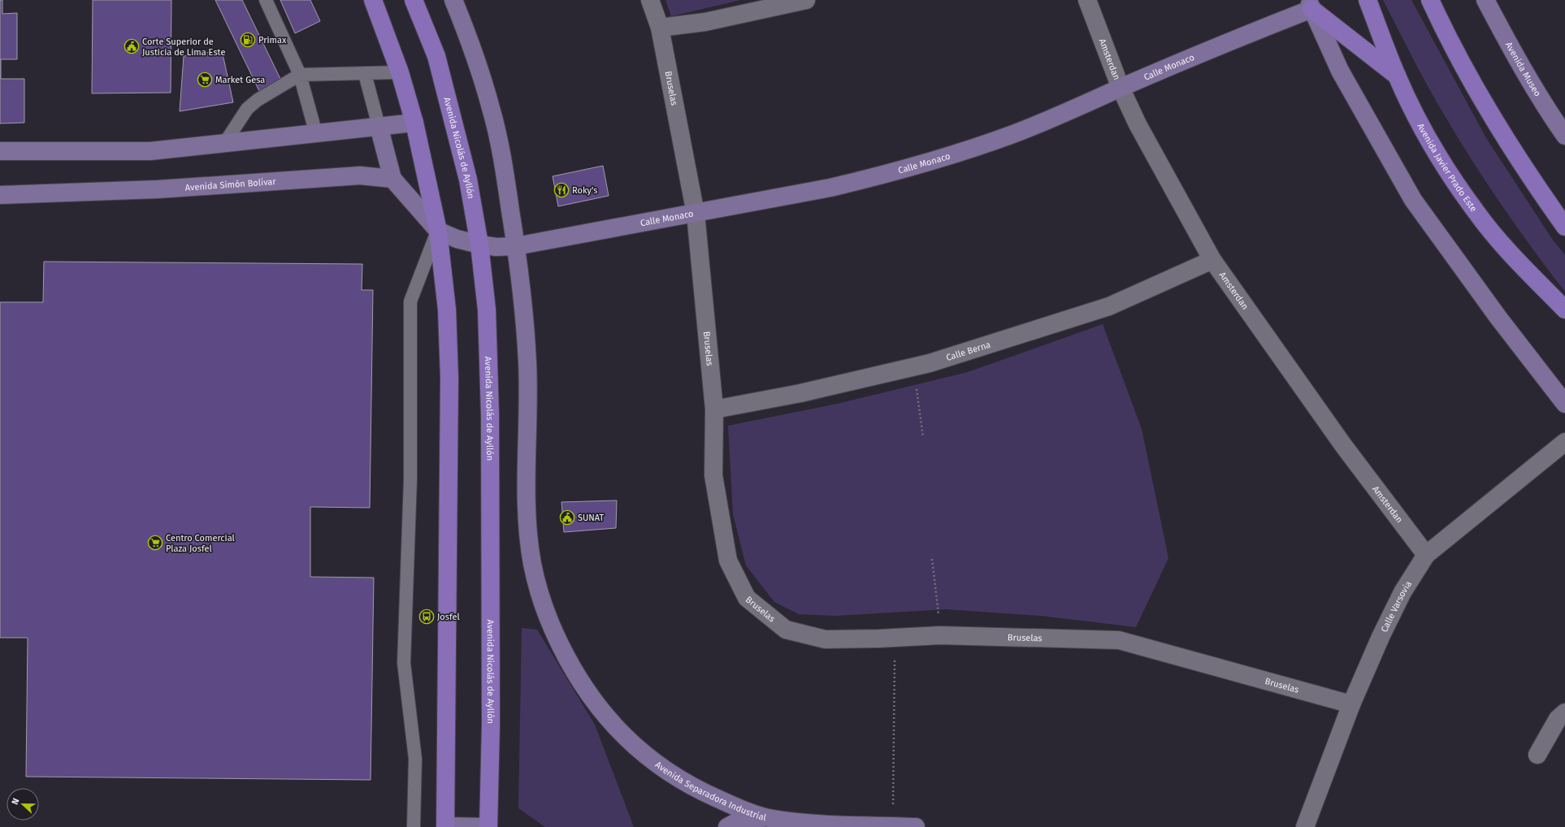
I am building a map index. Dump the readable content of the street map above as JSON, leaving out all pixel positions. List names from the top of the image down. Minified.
{"streets":{"main road":["Avenida Nicolás de Ayllón","Avenida Javier Prado Este"],"street":["Amsterdan","Calle Monaco","Avenida Museo","Bruselas","Avenida Simón Bolivar","Calle Berna","Calle Varsovia","Avenida Separadora Industrial"]},"crossings":[["Amsterdan","Calle Monaco"],["Amsterdan","Calle Berna"],["Amsterdan","Calle Varsovia"],["Calle Monaco","Bruselas"],["Calle Monaco","Avenida Nicolás de Ayllón"],["Calle Monaco","Avenida Separadora Industrial"],["Bruselas","Calle Berna"],["Bruselas","Calle Varsovia"]],"places":{"fuel station":["Primax"],"public building":["Corte Superior de Justicia de Lima Este","SUNAT"],"supermarket":["Market Gesa","Centro Comercial Plaza Josfel"],"restaurant":["Roky's"],"bus stop":["Josfel"]},"north":"left"}
